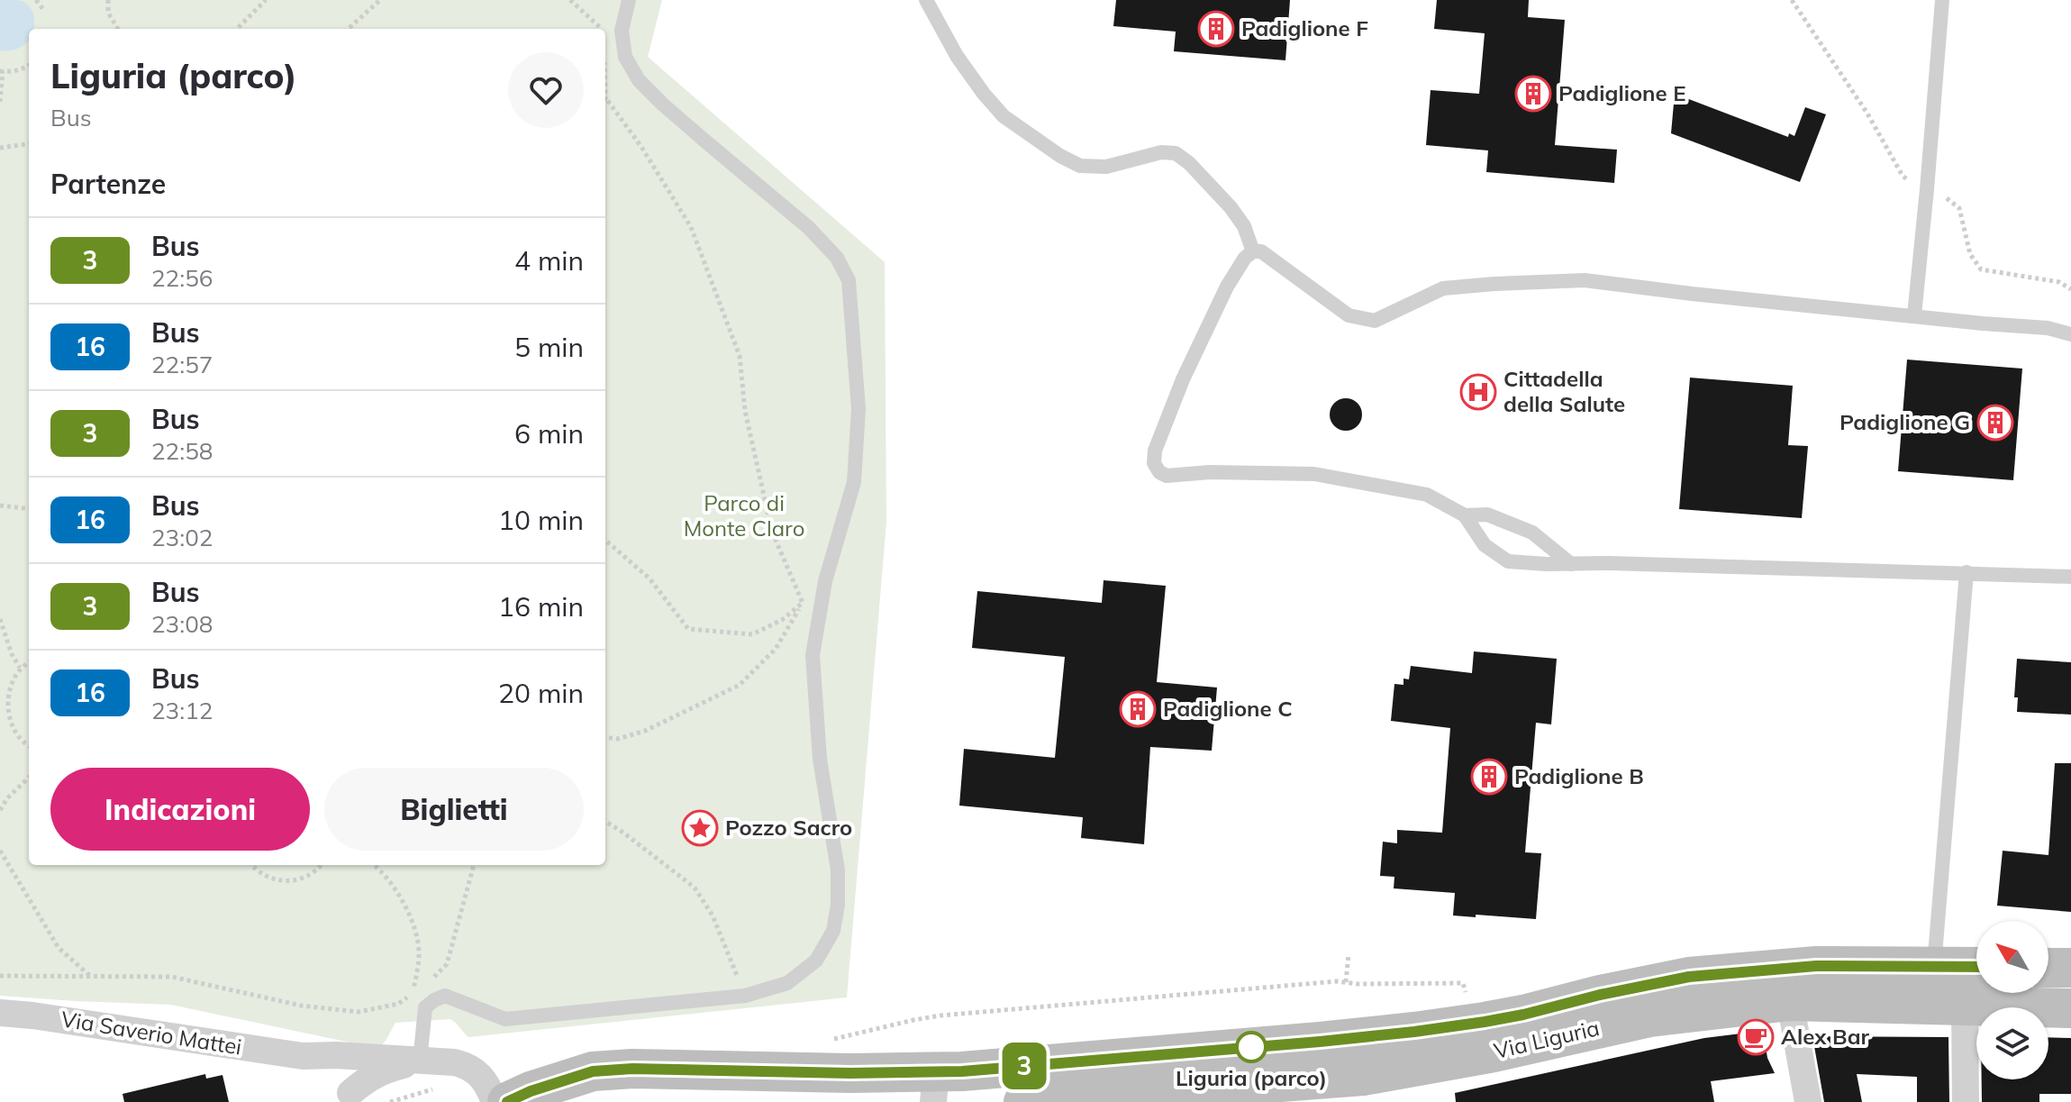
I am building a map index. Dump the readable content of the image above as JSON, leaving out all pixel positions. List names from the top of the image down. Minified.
{"streets":{"street":["Via Saverio Mattei","Via Liguria"]},"parks":["Parco di Monte Claro"],"places":{"building":["Padiglione F","Padiglione E","Padiglione G","Padiglione C","Padiglione B"],"hospital":["Cittadella della Salute"],"place":["Pozzo Sacro"],"cafe":["Alex Bar"],"other":["Liguria (parco)"]},"lines":["bus line 3"],"north":"top left","page":{"on_map":"3","heading":[["Liguria (parco)","Bus"],"Partenze"],"list":[{"mark":"3","name":"Bus","note":"22:56","value":"4 min"},{"mark":"16","name":"Bus","note":"22:57","value":"5 min"},{"mark":"3","name":"Bus","note":"22:58","value":"6 min"},{"mark":"16","name":"Bus","note":"23:02","value":"10 min"},{"mark":"3","name":"Bus","note":"23:08","value":"16 min"},{"mark":"16","name":"Bus","note":"23:12","value":"20 min"}],"buttons":["Indicazioni","Biglietti"]}}
